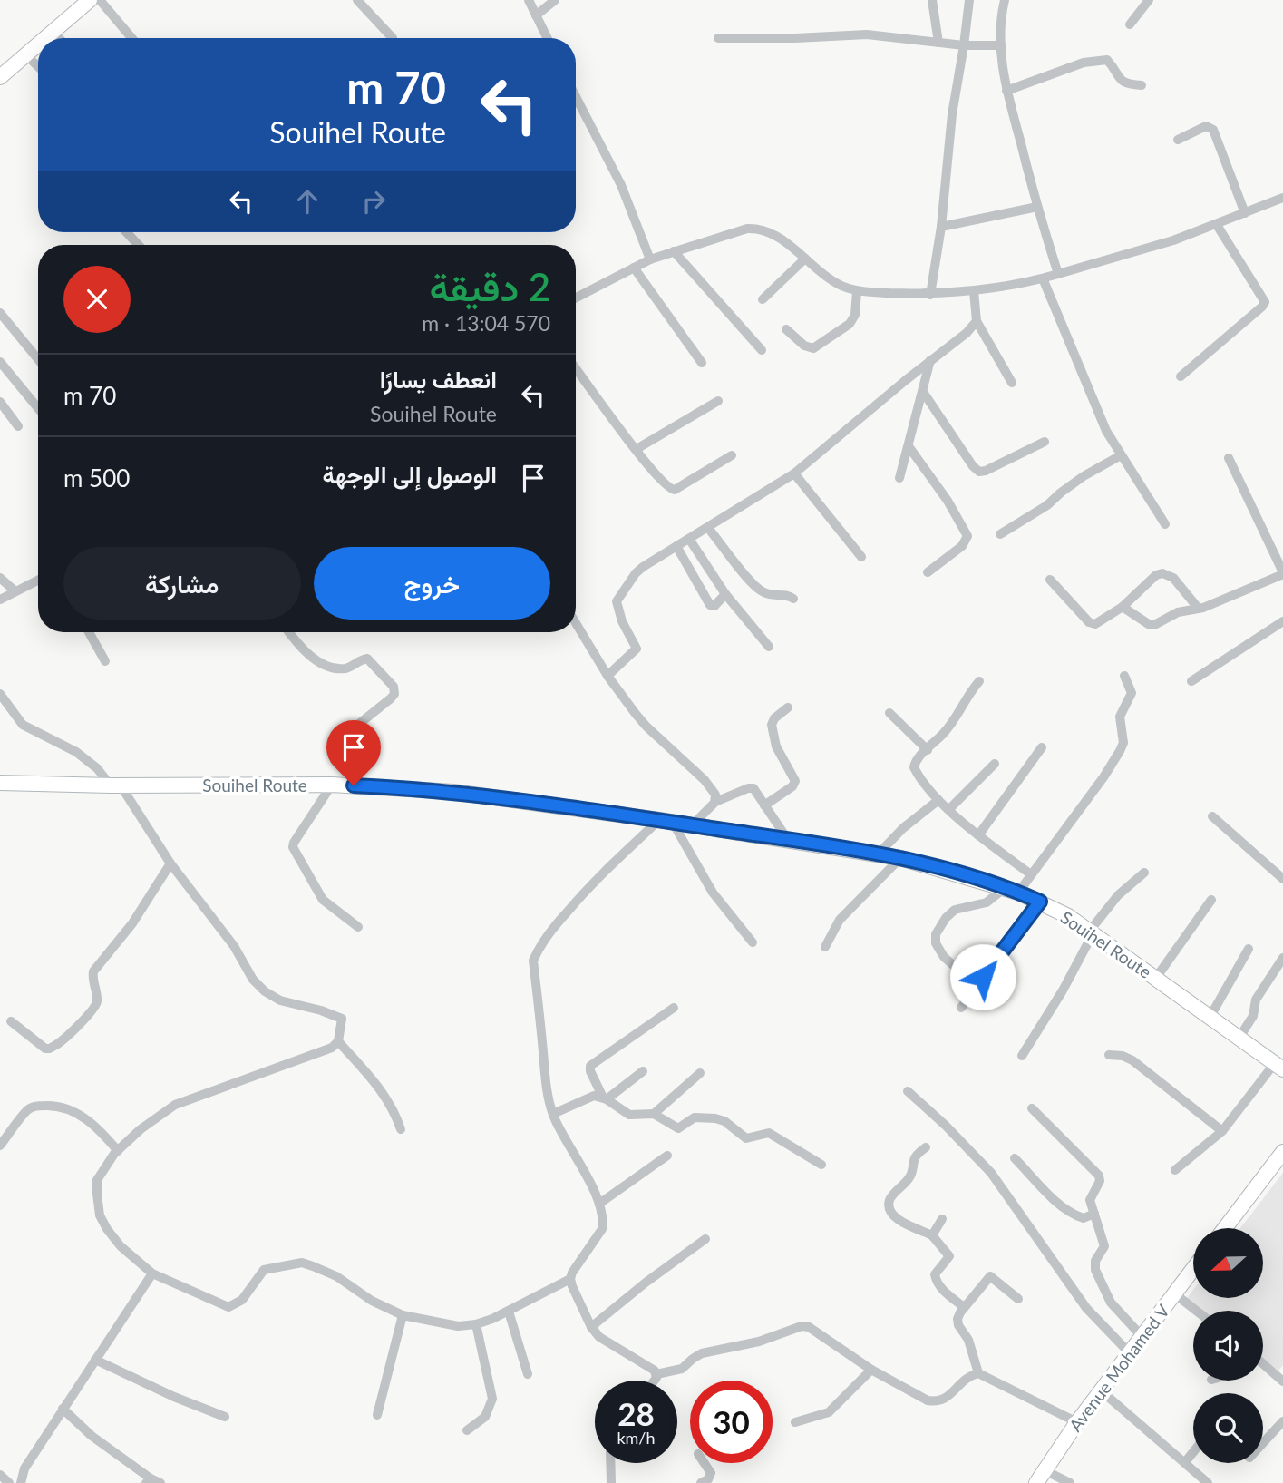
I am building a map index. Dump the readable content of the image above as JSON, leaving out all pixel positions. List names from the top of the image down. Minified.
{"streets":{"main road":["Souihel Route","Avenue Mohamed V"]},"north":"left","page":{"turn":["70 m","Souihel Route"],"heading":["2 دقيقة","570 m · 13:04"],"list":[{"name":"انعطف يسارًا","note":"Souihel Route","value":"70 m"},{"name":"الوصول إلى الوجهة","value":"500 m"}],"buttons":["خروج","مشاركة"],"speed":"28 km/h","limit":"30"}}
